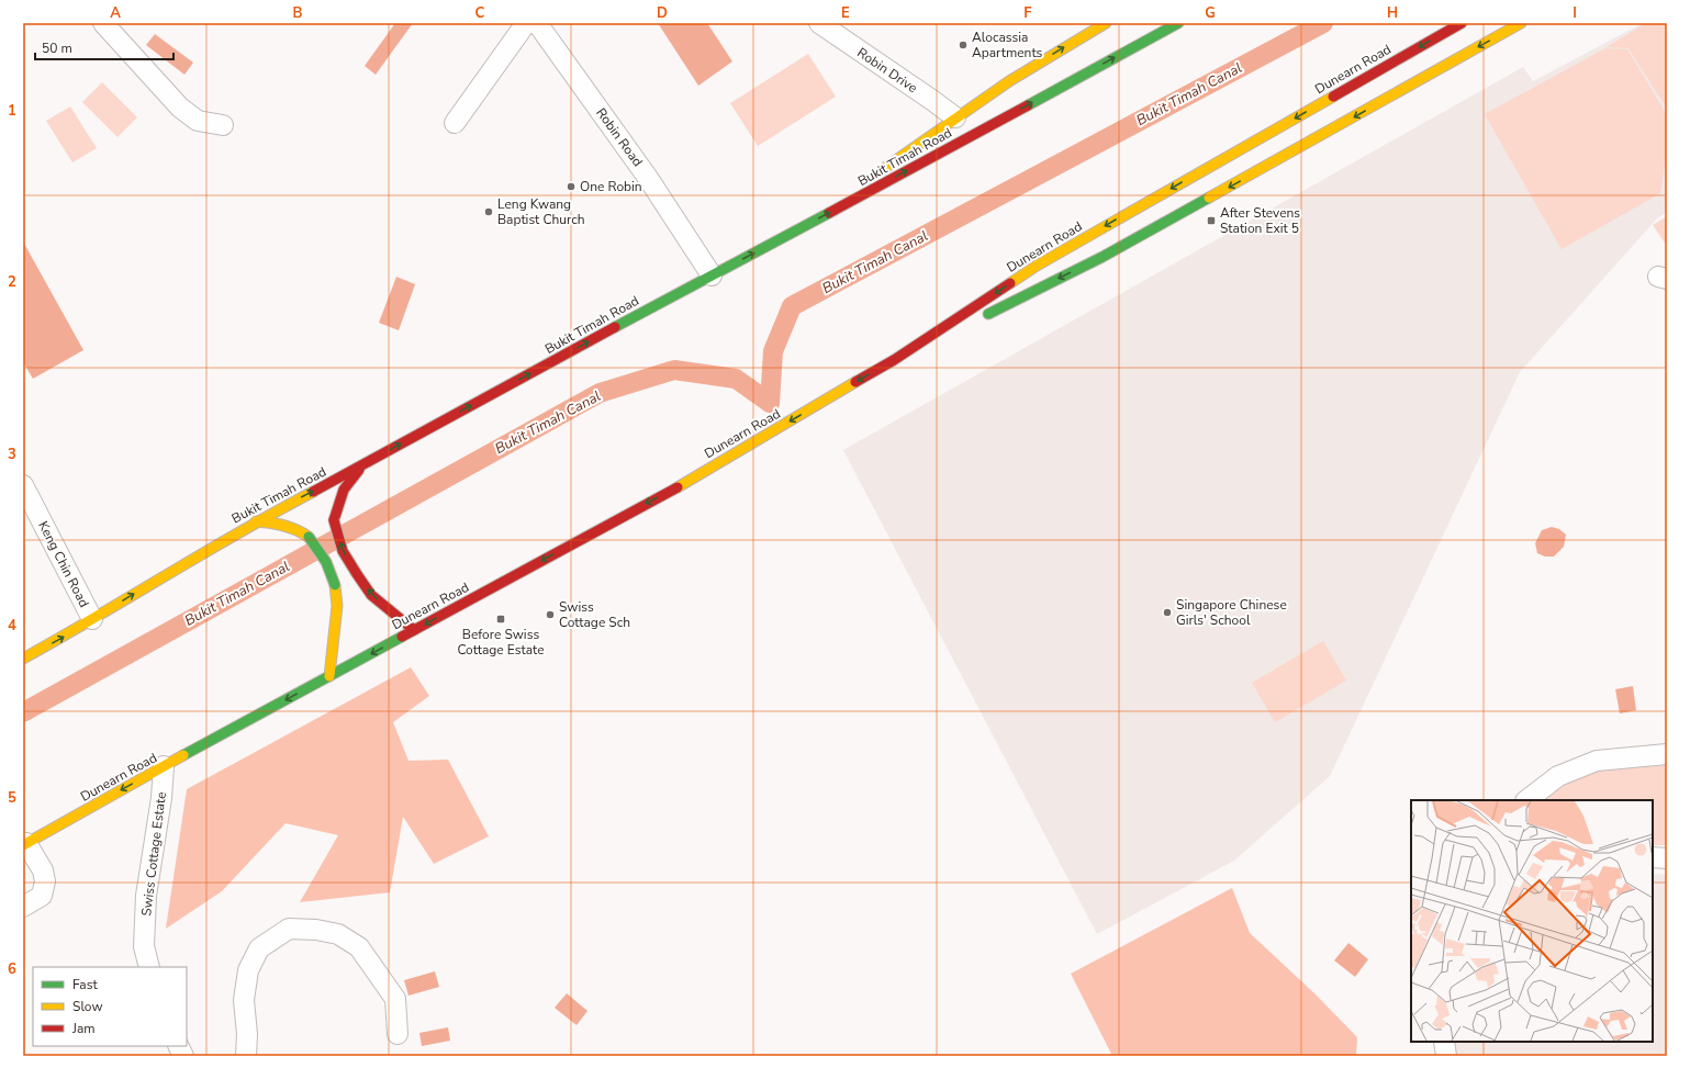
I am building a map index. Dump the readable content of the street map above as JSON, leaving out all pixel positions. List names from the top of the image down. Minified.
{"streets":{"highway":["Dunearn Road","Bukit Timah Road"],"street":["Robin Drive","Robin Road","Keng Chin Road","Swiss Cottage Estate"]},"crossings":[["Dunearn Road","Swiss Cottage Estate"],["Robin Road","Bukit Timah Road"],["Bukit Timah Road","Keng Chin Road"]],"one_way":["Bukit Timah Road"],"water":["Bukit Timah Canal"],"places":{"other":["Alocassia Apartments","One Robin","Leng Kwang Baptist Church","Singapore Chinese Girls' School","Swiss Cottage Sch"],"transit":["After Stevens Station Exit 5","Before Swiss Cottage Estate"]},"legend":["Fast","Slow","Jam"],"scale_bar":"50 m","grid":{"columns":["A","B","C","D","E","F","G","H","I"],"rows":["1","2","3","4","5","6"]}}
